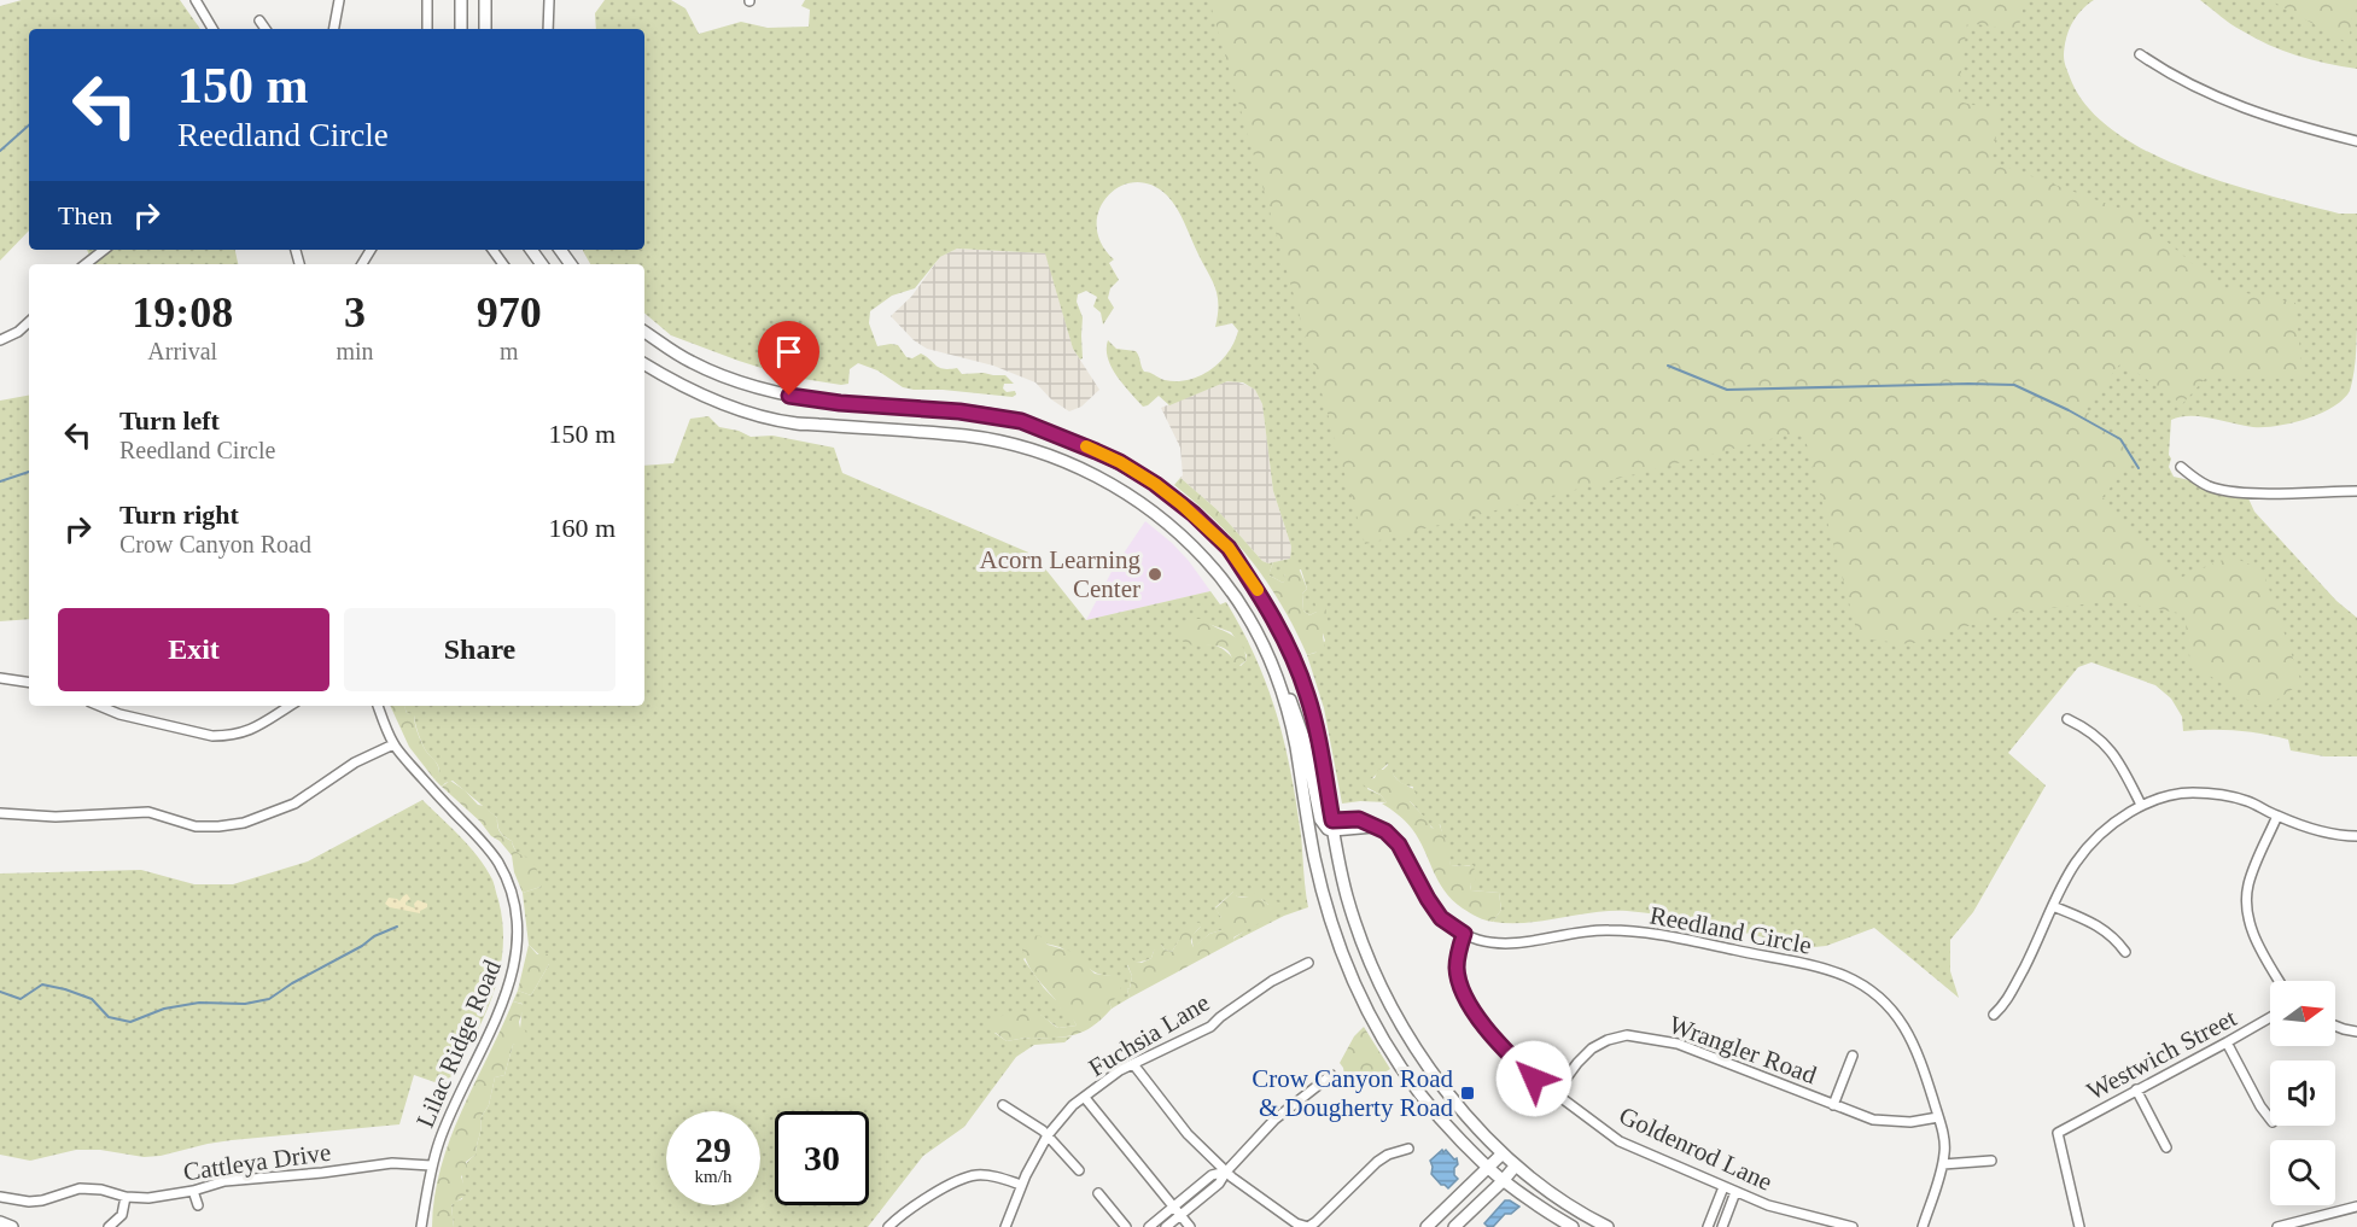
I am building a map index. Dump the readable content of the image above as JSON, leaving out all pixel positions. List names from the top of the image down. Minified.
{"streets":{"street":["Reedland Circle","Fuchsia Lane","Lilac Ridge Road","Wrangler Road","Westwich Street","Goldenrod Lane","Cattleya Drive"]},"crossings":[["Reedland Circle","Wrangler Road"],["Reedland Circle","Goldenrod Lane"],["Lilac Ridge Road","Cattleya Drive"],["Wrangler Road","Goldenrod Lane"]],"places":{"other":["Acorn Learning Center"],"transit":["Crow Canyon Road & Dougherty Road"]},"north":"right","page":{"turn":["150 m","Reedland Circle"],"then":"Then","eta":["19:08","Arrival","3","min","970","m"],"list":[{"name":"Turn left","note":"Reedland Circle","value":"150 m"},{"name":"Turn right","note":"Crow Canyon Road","value":"160 m"}],"buttons":["Exit","Share"],"speed":"29 km/h","limit":"30"}}
